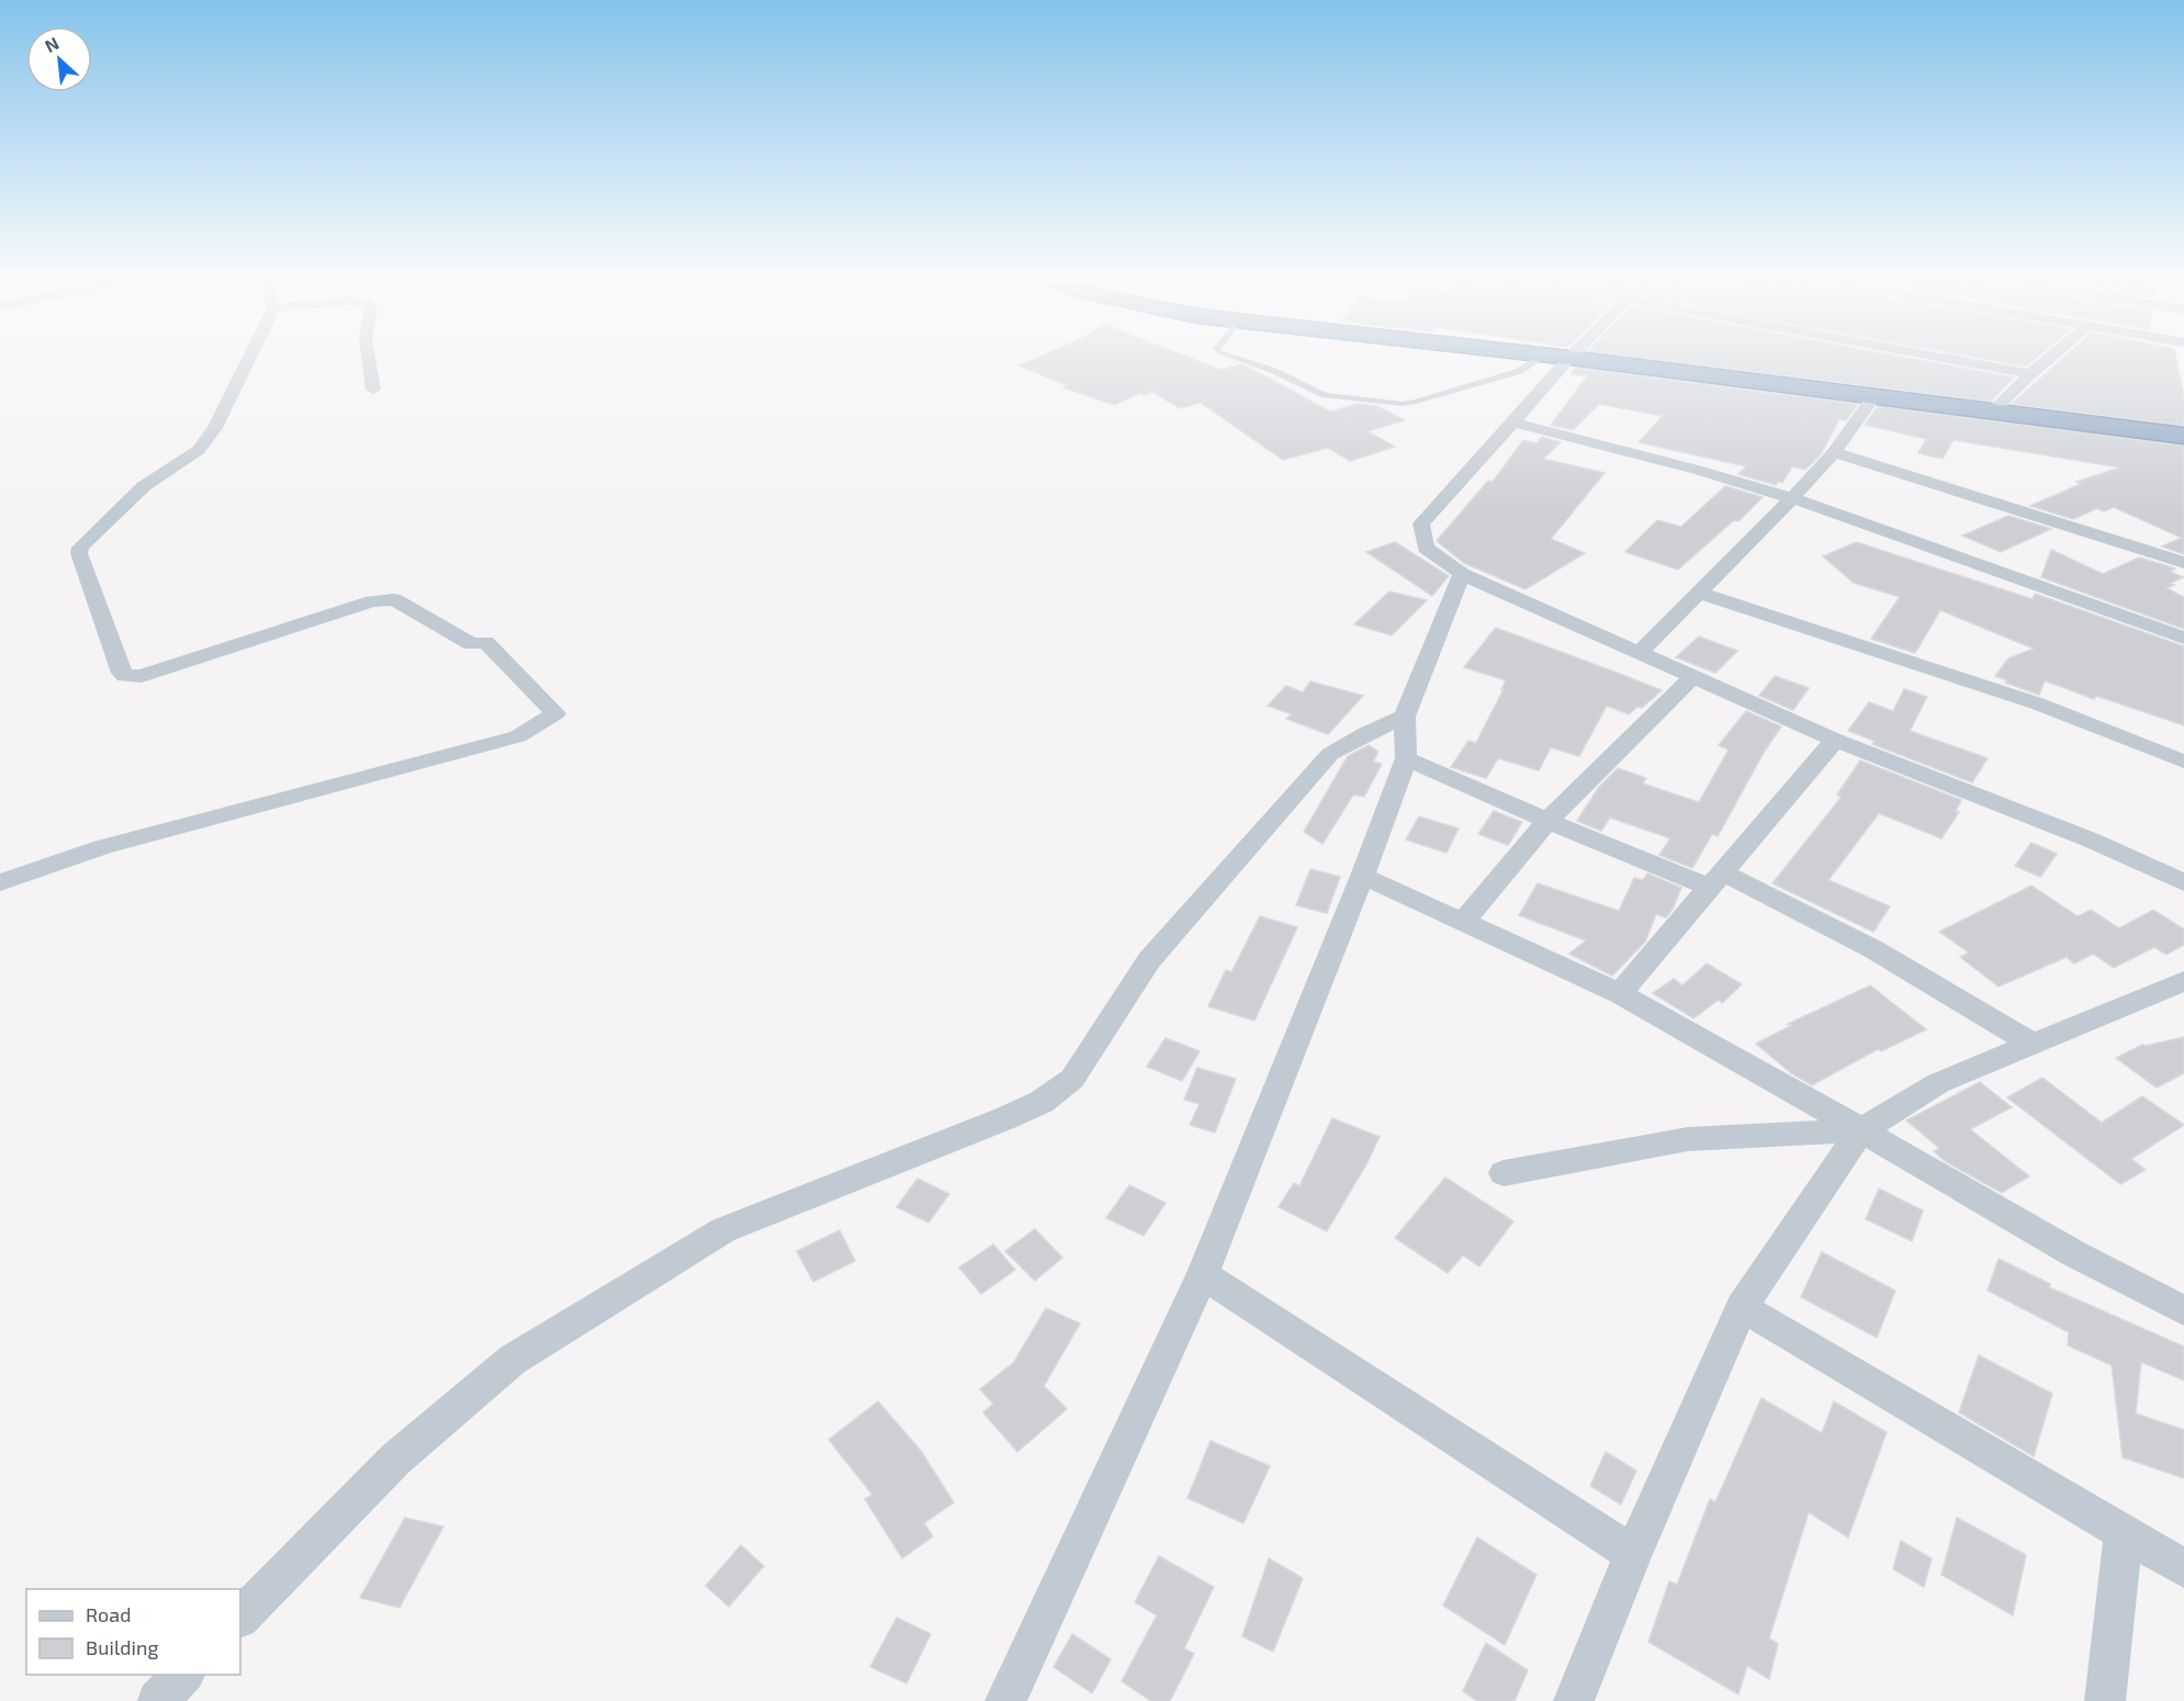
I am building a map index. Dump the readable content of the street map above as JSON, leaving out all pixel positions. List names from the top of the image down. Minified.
{"legend":["Road","Building"],"north":"top left"}
